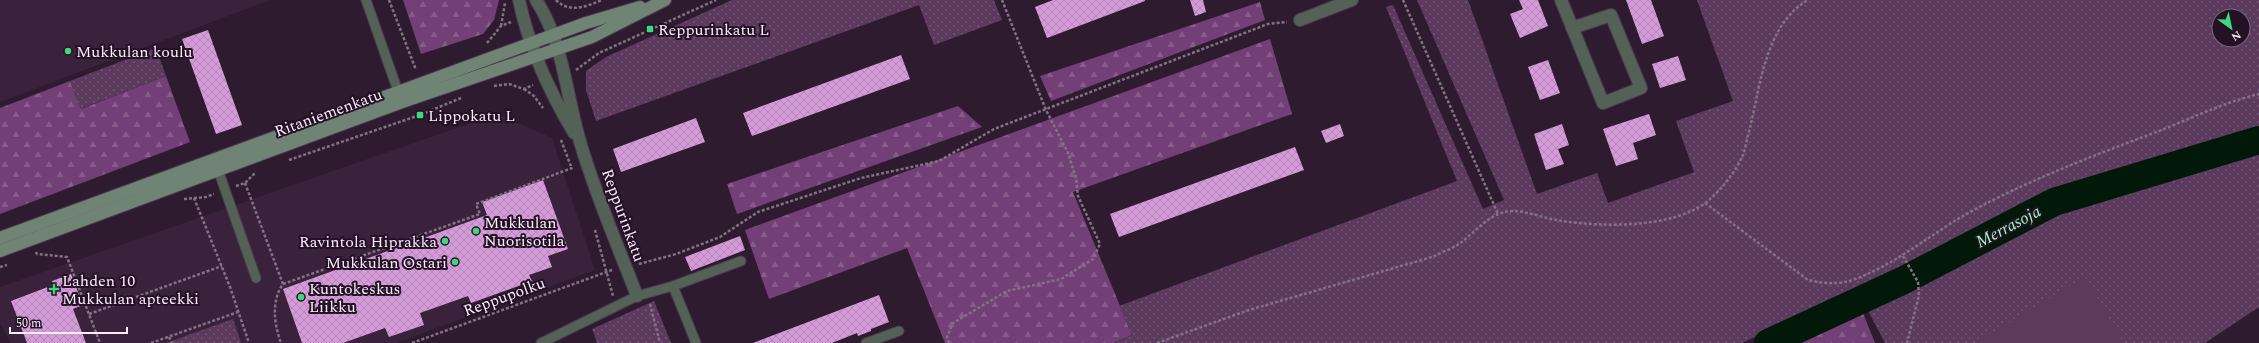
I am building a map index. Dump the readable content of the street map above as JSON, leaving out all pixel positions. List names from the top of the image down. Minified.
{"streets":{"street":["Ritaniemenkatu","Reppurinkatu"],"path":["Reppupolku"]},"crossings":[["Ritaniemenkatu","Reppurinkatu"]],"water":["Merrasoja"],"places":{"transit":["Reppurinkatu L","Lippokatu L"],"other":["Mukkulan koulu","Mukkulan Nuorisotila","Ravintola Hiprakka","Mukkulan Ostari","Kuntokeskus Liikku"],"health":["Lahden 10 Mukkulan apteekki"]},"scale_bar":"50 m","north":"bottom right"}
